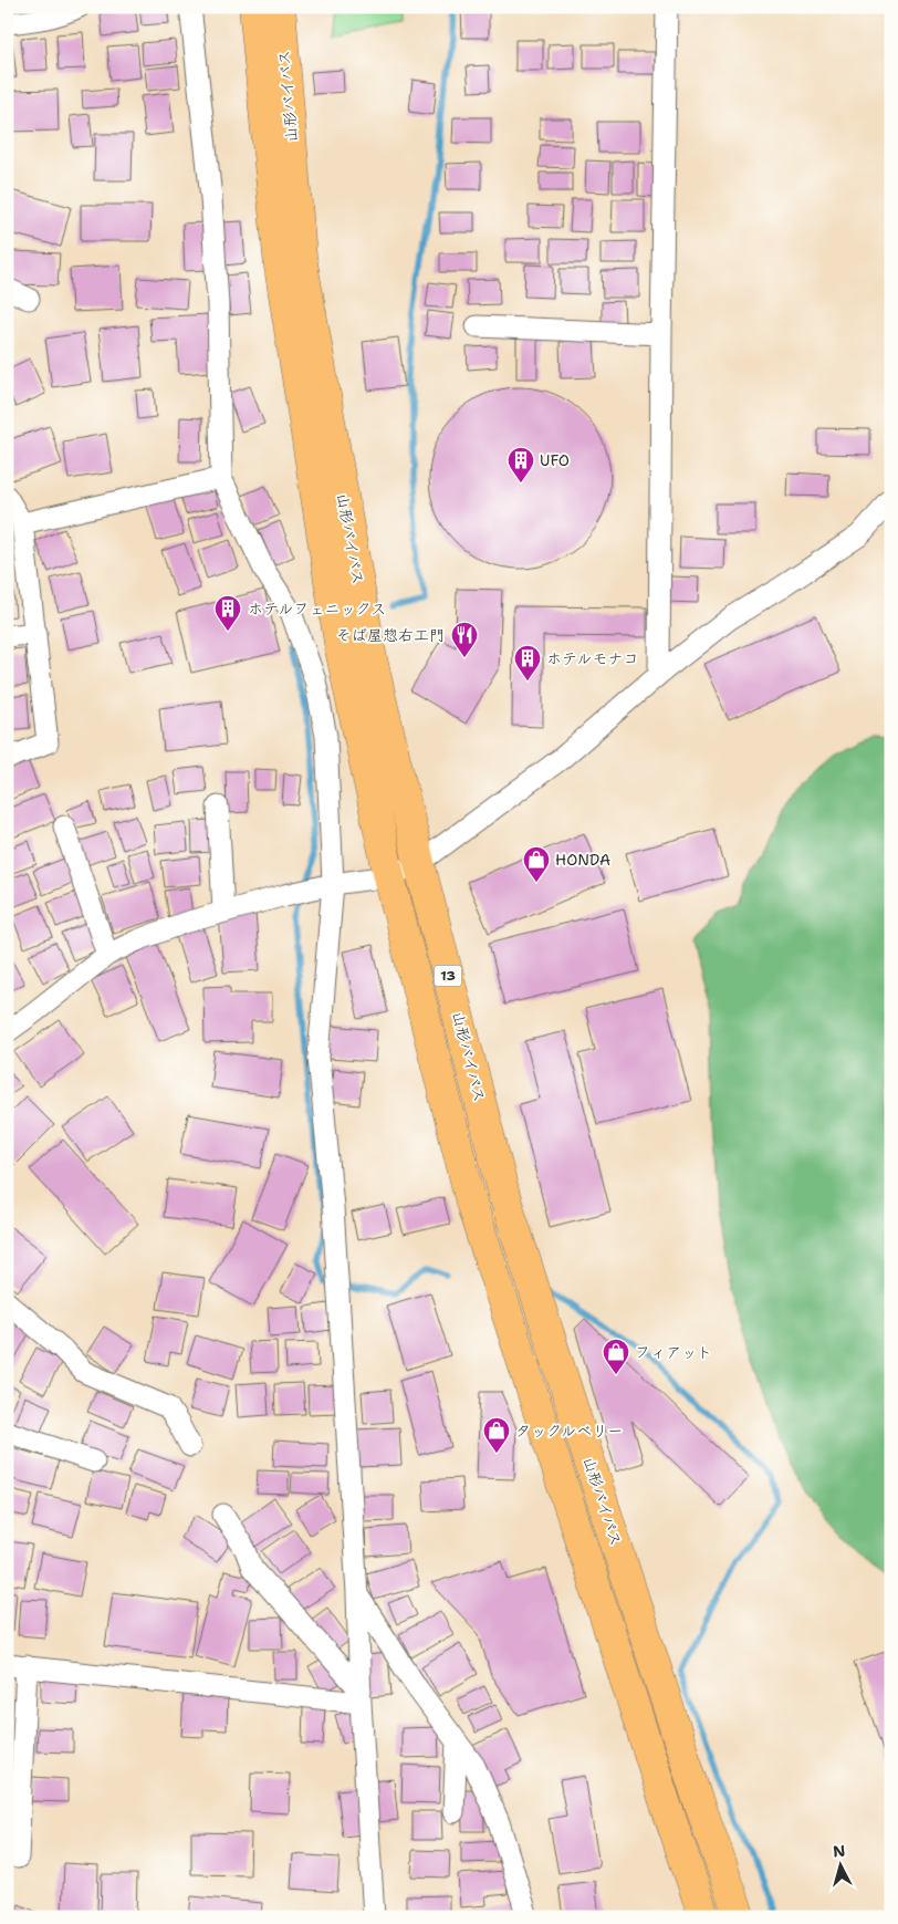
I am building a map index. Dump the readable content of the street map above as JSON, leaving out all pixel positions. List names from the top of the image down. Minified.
{"streets":{"highway":["山形バイパス","13"]},"places":{"building":["UFO","ホテルフェニックス","ホテルモナコ"],"restaurant":["そば屋惣右工門"],"shop":["HONDA","フィアット","タックルベリー"]},"north":"top"}
